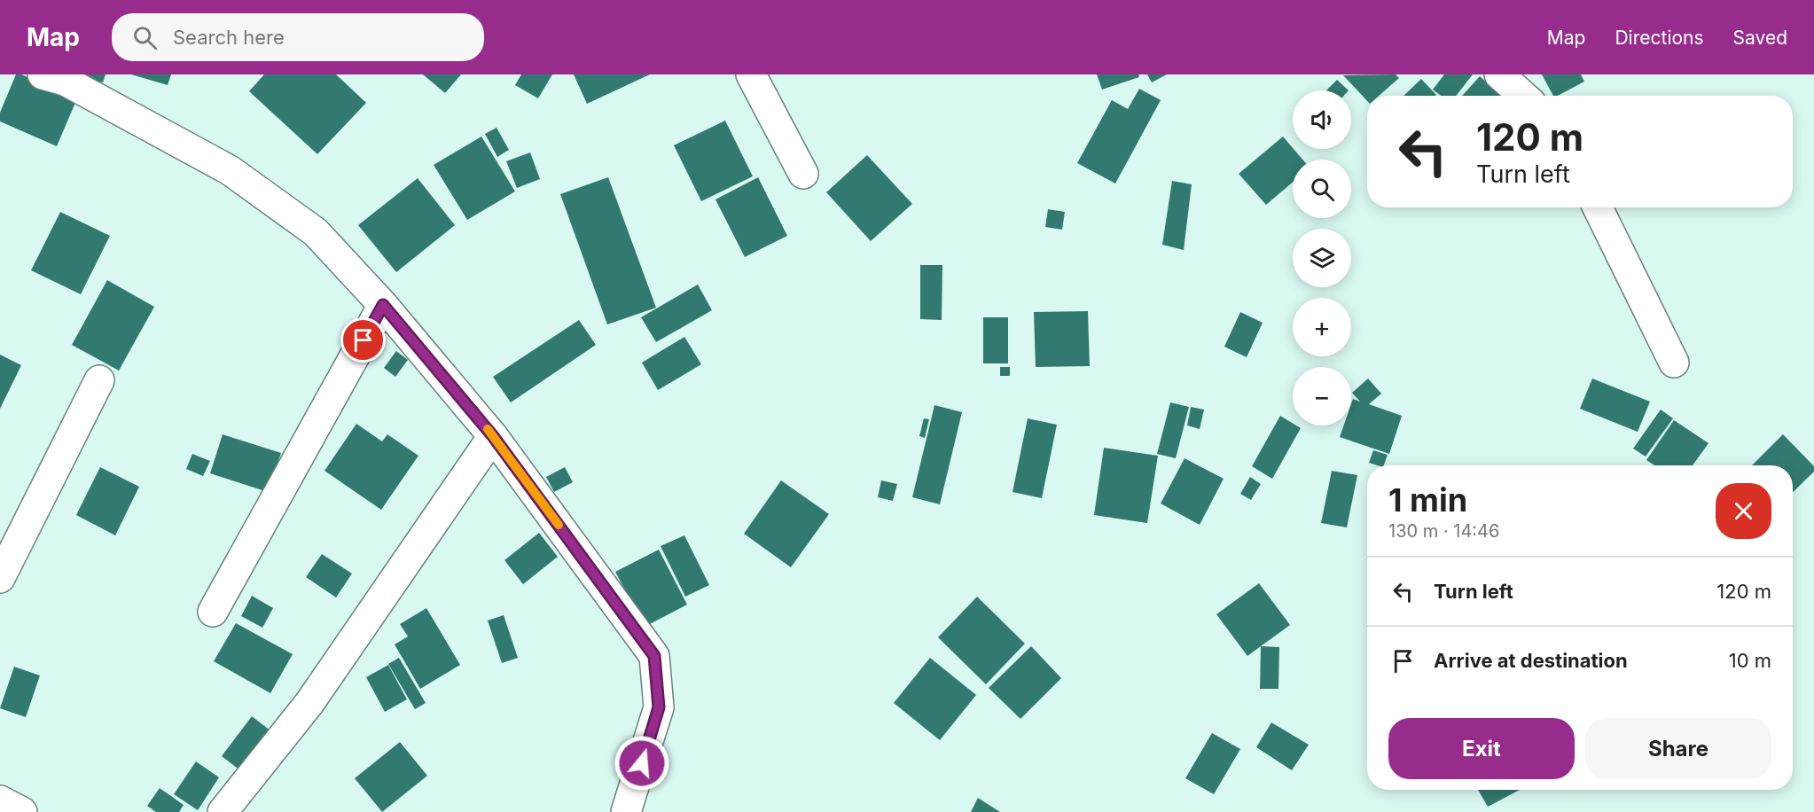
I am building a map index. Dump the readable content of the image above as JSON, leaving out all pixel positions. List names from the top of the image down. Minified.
{"page":{"header":"Map","search":"Search here","nav":["Map","Directions","Saved"],"map_buttons":["+","−"],"turn":["120 m","Turn left"],"heading":["1 min","130 m · 14:46"],"list":[{"name":"Turn left","value":"120 m"},{"name":"Arrive at destination","value":"10 m"}],"buttons":["Exit","Share"]}}
